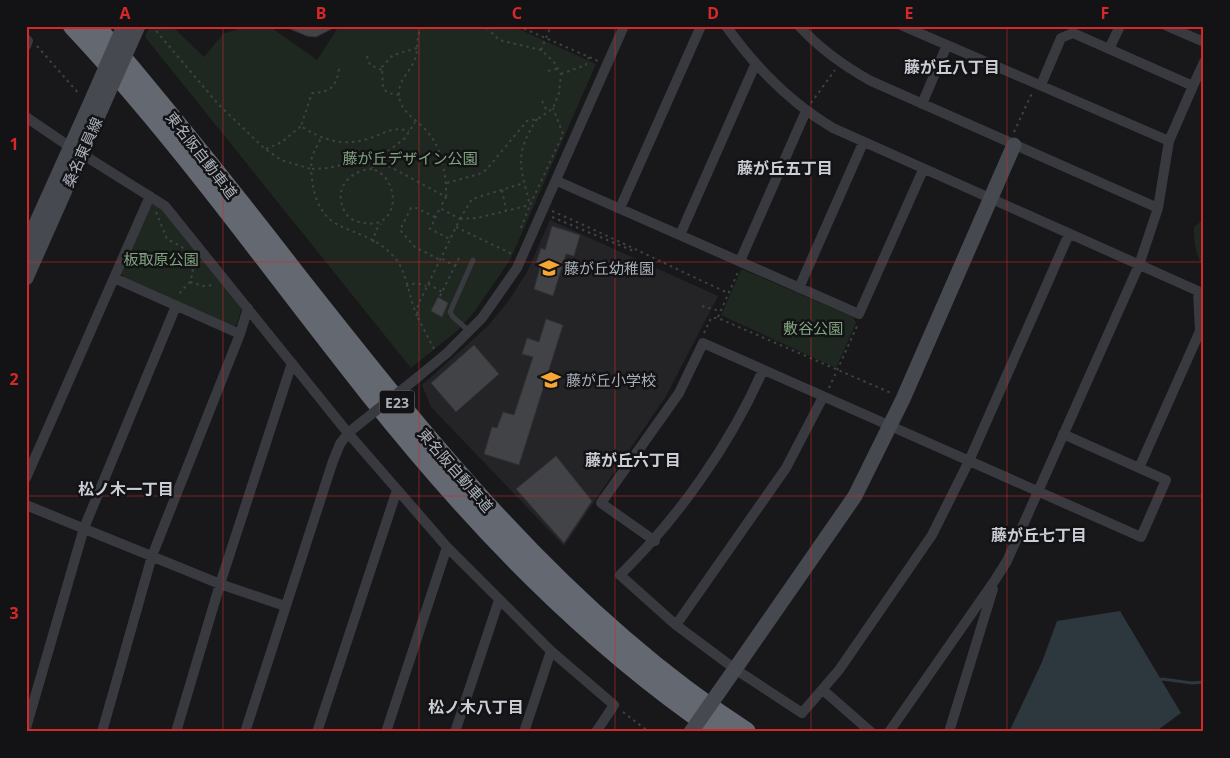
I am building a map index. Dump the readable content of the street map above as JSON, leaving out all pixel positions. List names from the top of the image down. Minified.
{"streets":{"highway":["東名阪自動車道","E23"],"street":["桑名東員線"]},"districts":["藤が丘八丁目","藤が丘五丁目","藤が丘六丁目","松ノ木一丁目","藤が丘七丁目","松ノ木八丁目"],"parks":["藤が丘デザイン公園","板取原公園","敷谷公園"],"places":{"school or university":["藤が丘幼稚園","藤が丘小学校"]},"grid":{"columns":["A","B","C","D","E","F"],"rows":["1","2","3"]}}
